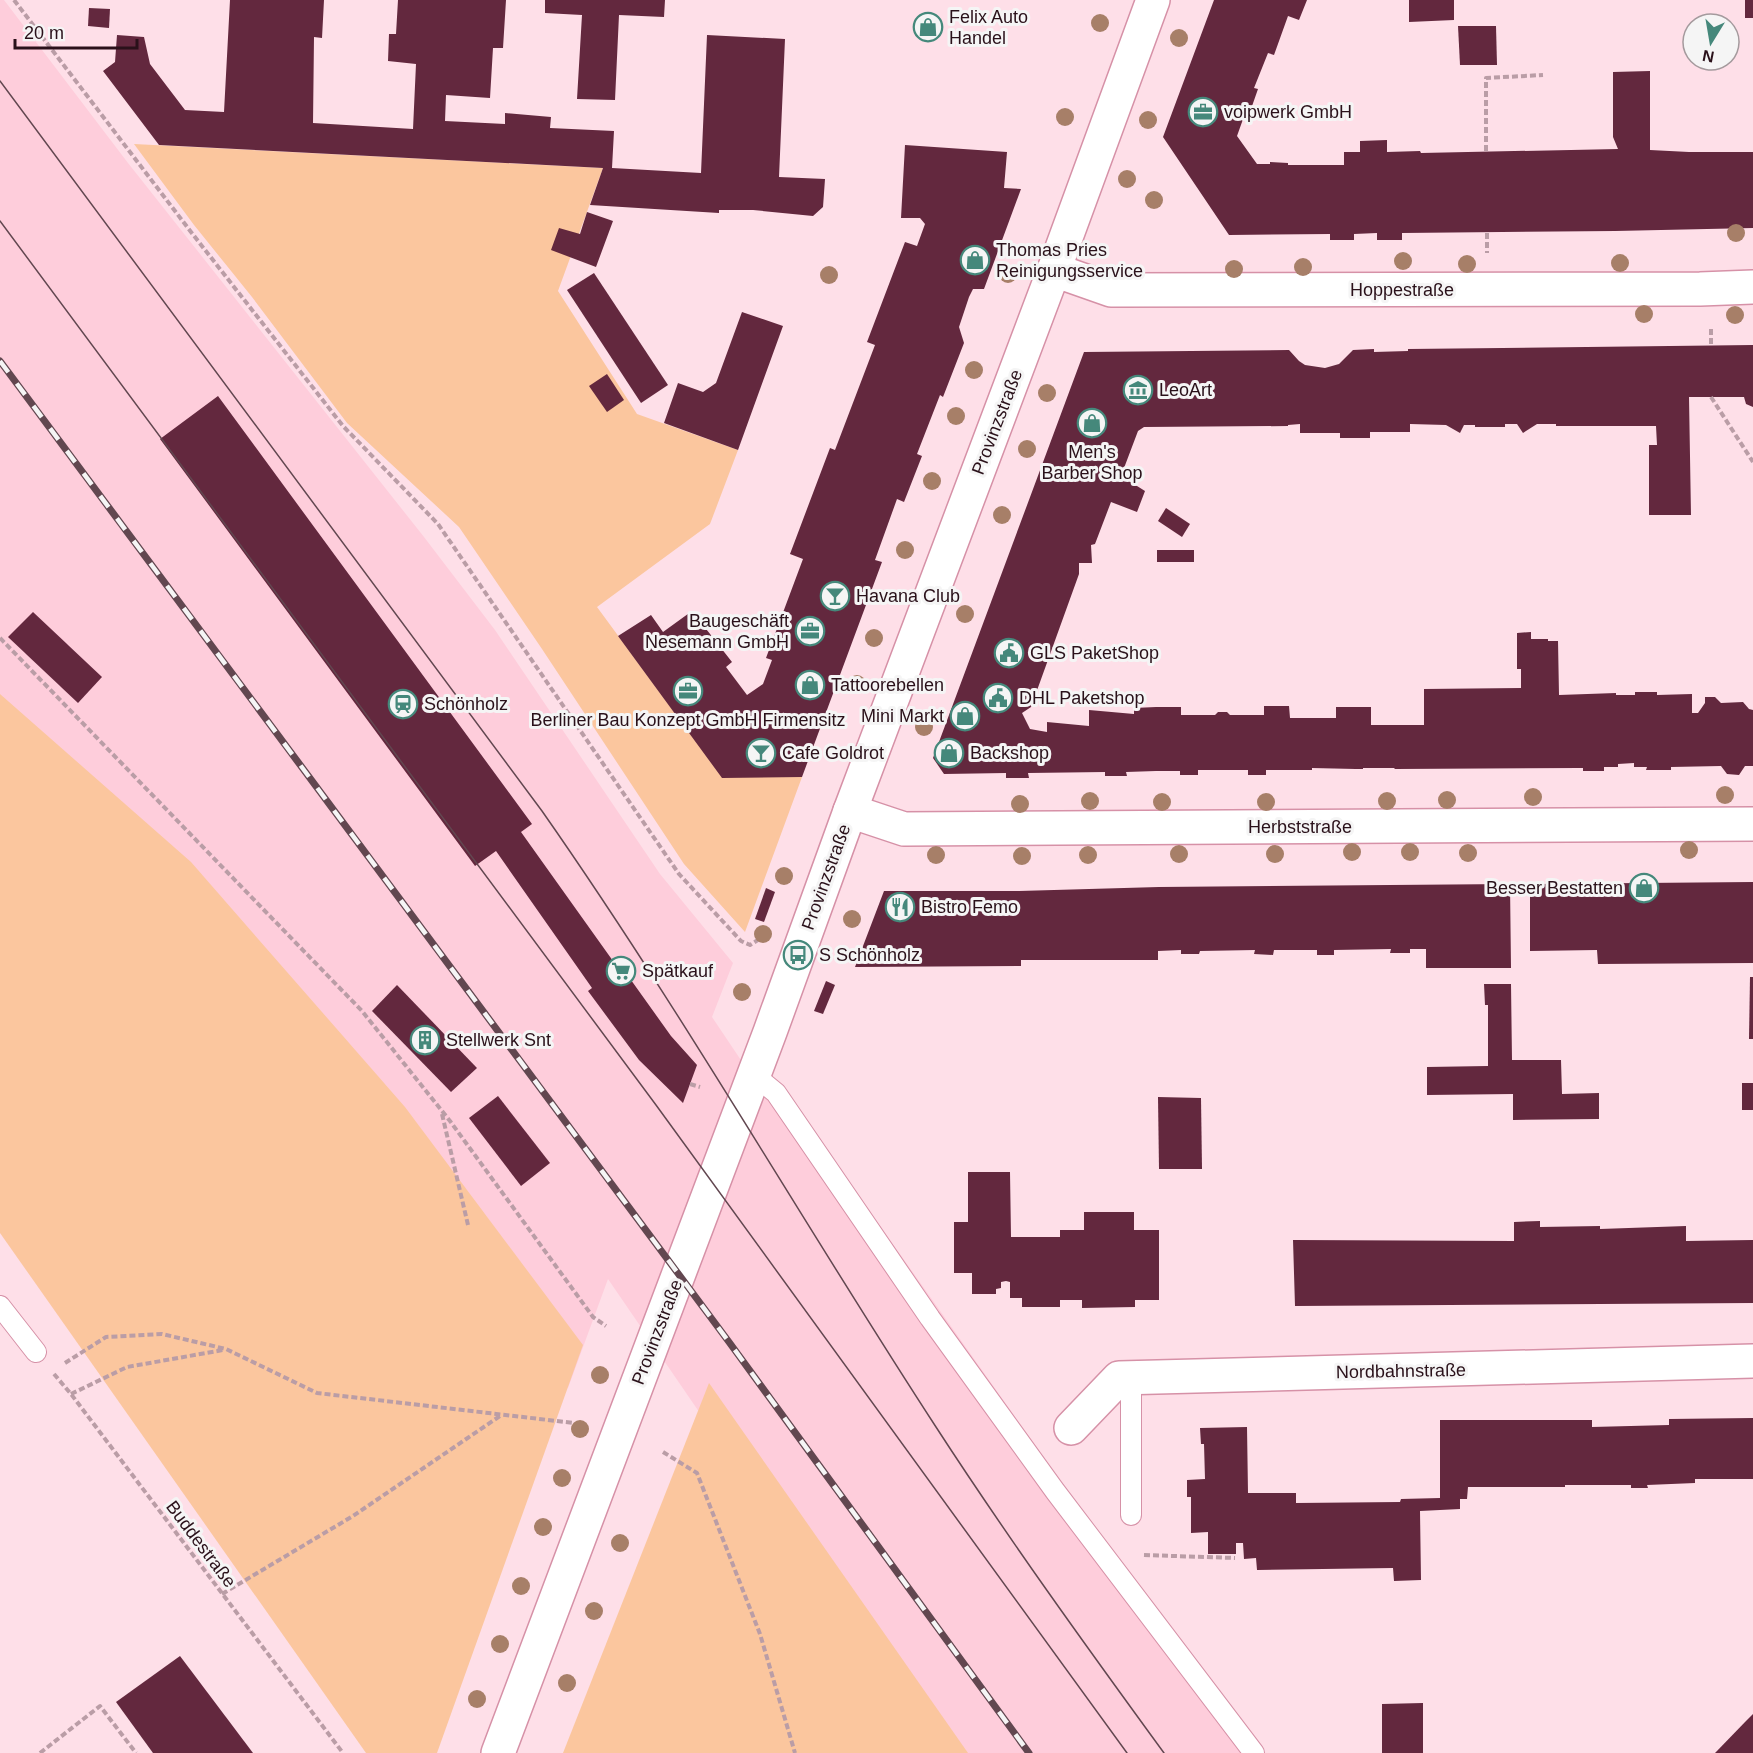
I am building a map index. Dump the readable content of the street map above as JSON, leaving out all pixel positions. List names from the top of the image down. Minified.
{"streets":{"street":["Hoppestraße","Provinzstraße","Herbststraße","Nordbahnstraße"],"path":["Buddestraße"]},"crossings":[["Hoppestraße","Provinzstraße"],["Provinzstraße","Herbststraße"]],"places":{"shop":["Felix Auto Handel","Thomas Pries Reinigungsservice","Men's Barber Shop","Tattoorebellen","Mini Markt","Backshop","Besser Bestatten"],"office":["voipwerk GmbH","Baugeschäft Nesemann GmbH","Berliner Bau Konzept GmbH Firmensitz"],"museum":["LeoArt"],"bar":["Havana Club","Cafe Goldrot"],"public building":["GLS PaketShop","DHL Paketshop"],"station":["Schönholz"],"restaurant":["Bistro Femo"],"bus stop":["S Schönholz"],"supermarket":["Spätkauf"],"building":["Stellwerk Snt"]},"scale_bar":"20 m","north":"bottom"}
